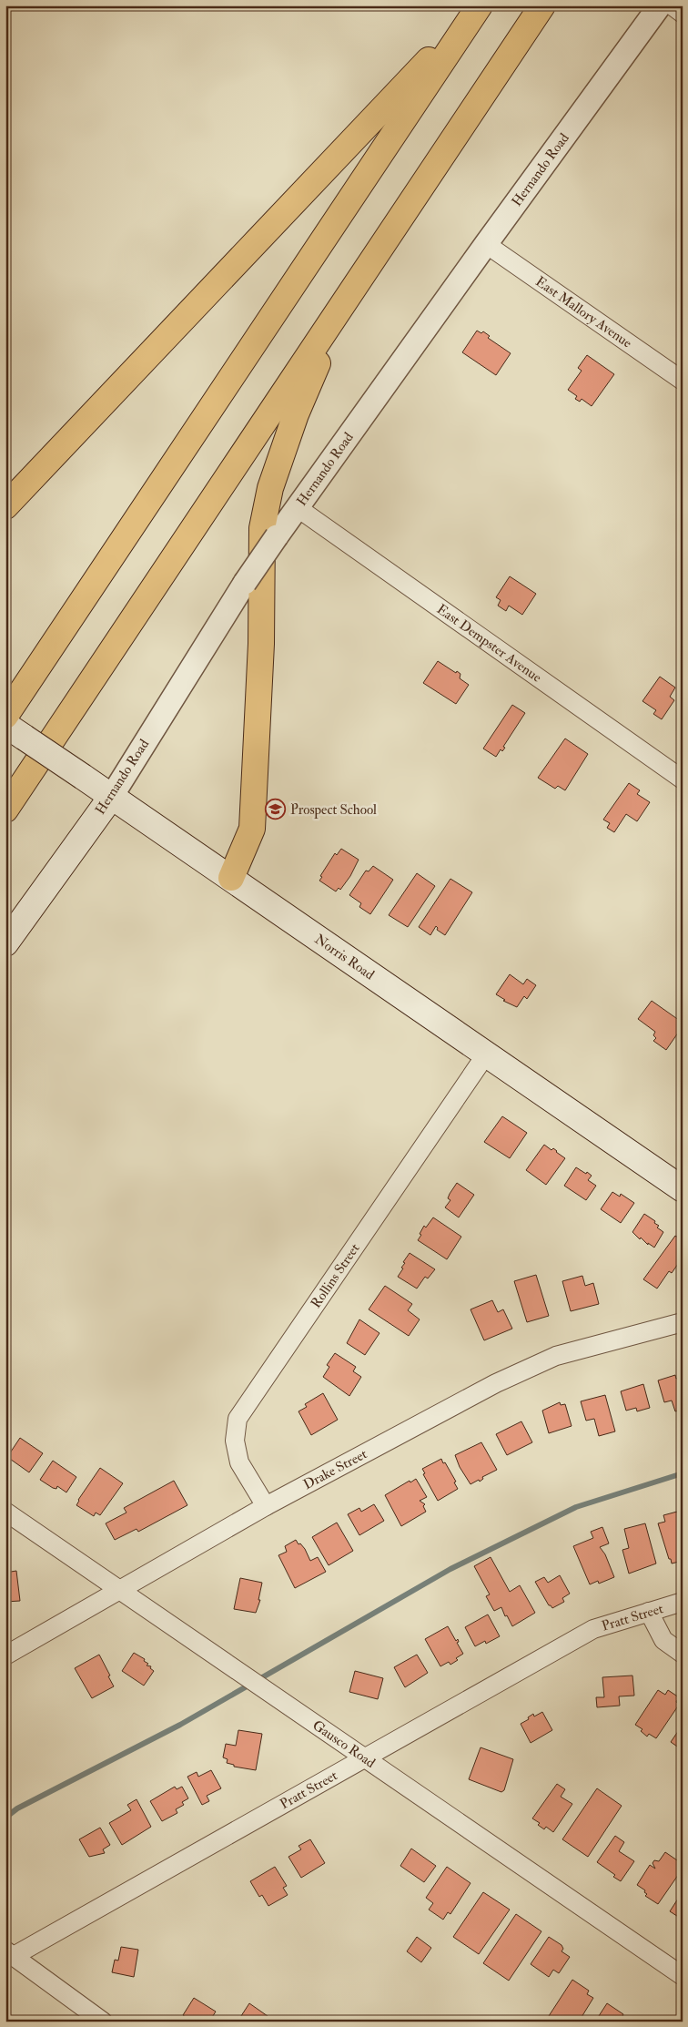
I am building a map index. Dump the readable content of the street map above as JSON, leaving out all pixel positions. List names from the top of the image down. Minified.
{"streets":{"main road":["Hernando Road","Norris Road"],"street":["East Mallory Avenue","East Dempster Avenue","Rollins Street","Drake Street","Pratt Street","Gausco Road"]},"crossings":[["Hernando Road","East Mallory Avenue"],["Hernando Road","East Dempster Avenue"],["Hernando Road","Norris Road"],["Norris Road","Rollins Street"],["Rollins Street","Drake Street"],["Drake Street","Gausco Road"],["Pratt Street","Gausco Road"]],"places":{"school or university":["Prospect School"]}}
